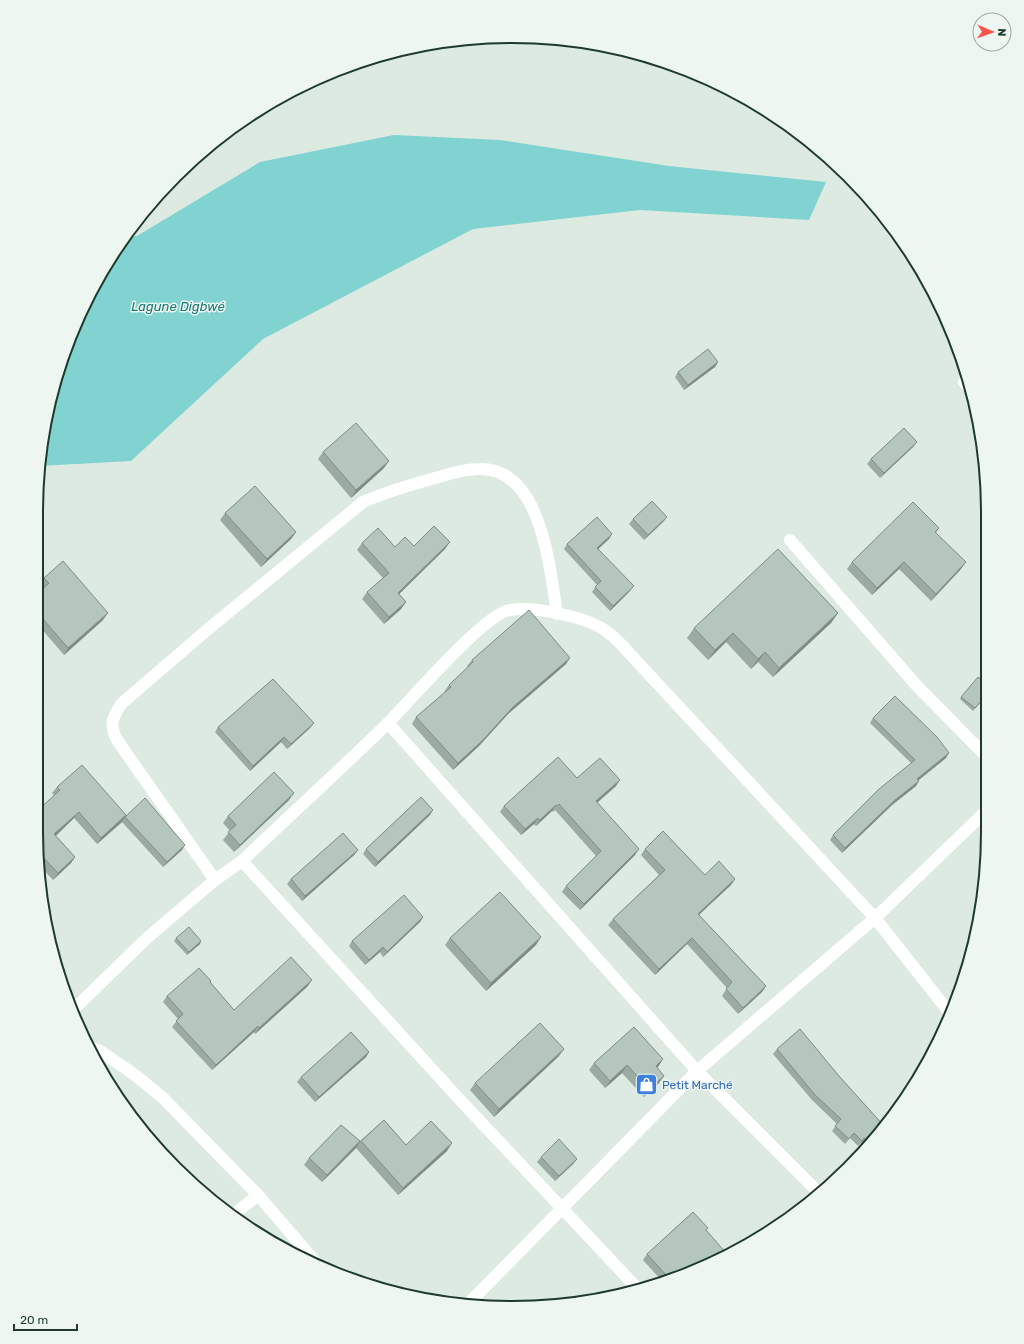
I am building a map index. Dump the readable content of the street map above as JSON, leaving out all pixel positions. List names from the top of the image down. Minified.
{"water":["Lagune Digbwé"],"places":{"shop":["Petit Marché"]},"scale_bar":"20 m","north":"right"}
